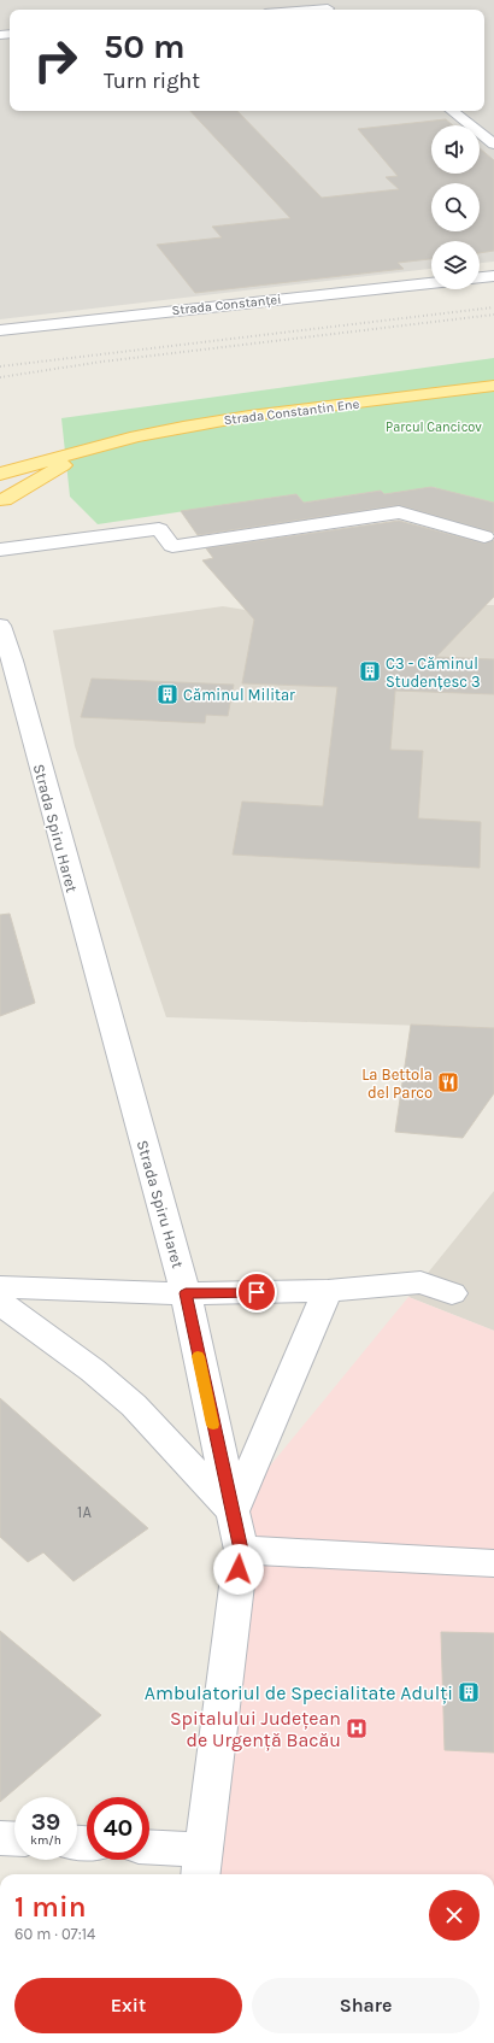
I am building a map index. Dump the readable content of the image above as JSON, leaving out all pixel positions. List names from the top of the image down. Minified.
{"streets":{"main road":["Strada Constantin Ene"],"street":["Strada Constanței","Strada Spiru Haret"]},"parks":["Parcul Cancicov"],"places":{"building":["C3 - Căminul Studențesc 3","Căminul Militar","Ambulatoriul de Specialitate Adulți"],"restaurant":["La Bettola del Parco"],"hospital":["Spitalului Județean de Urgență Bacău"]},"house_numbers":["1A"],"page":{"turn":["50 m","Turn right"],"speed":"39 km/h","limit":"40","heading":["1 min","60 m · 07:14"],"buttons":["Exit","Share"]}}
